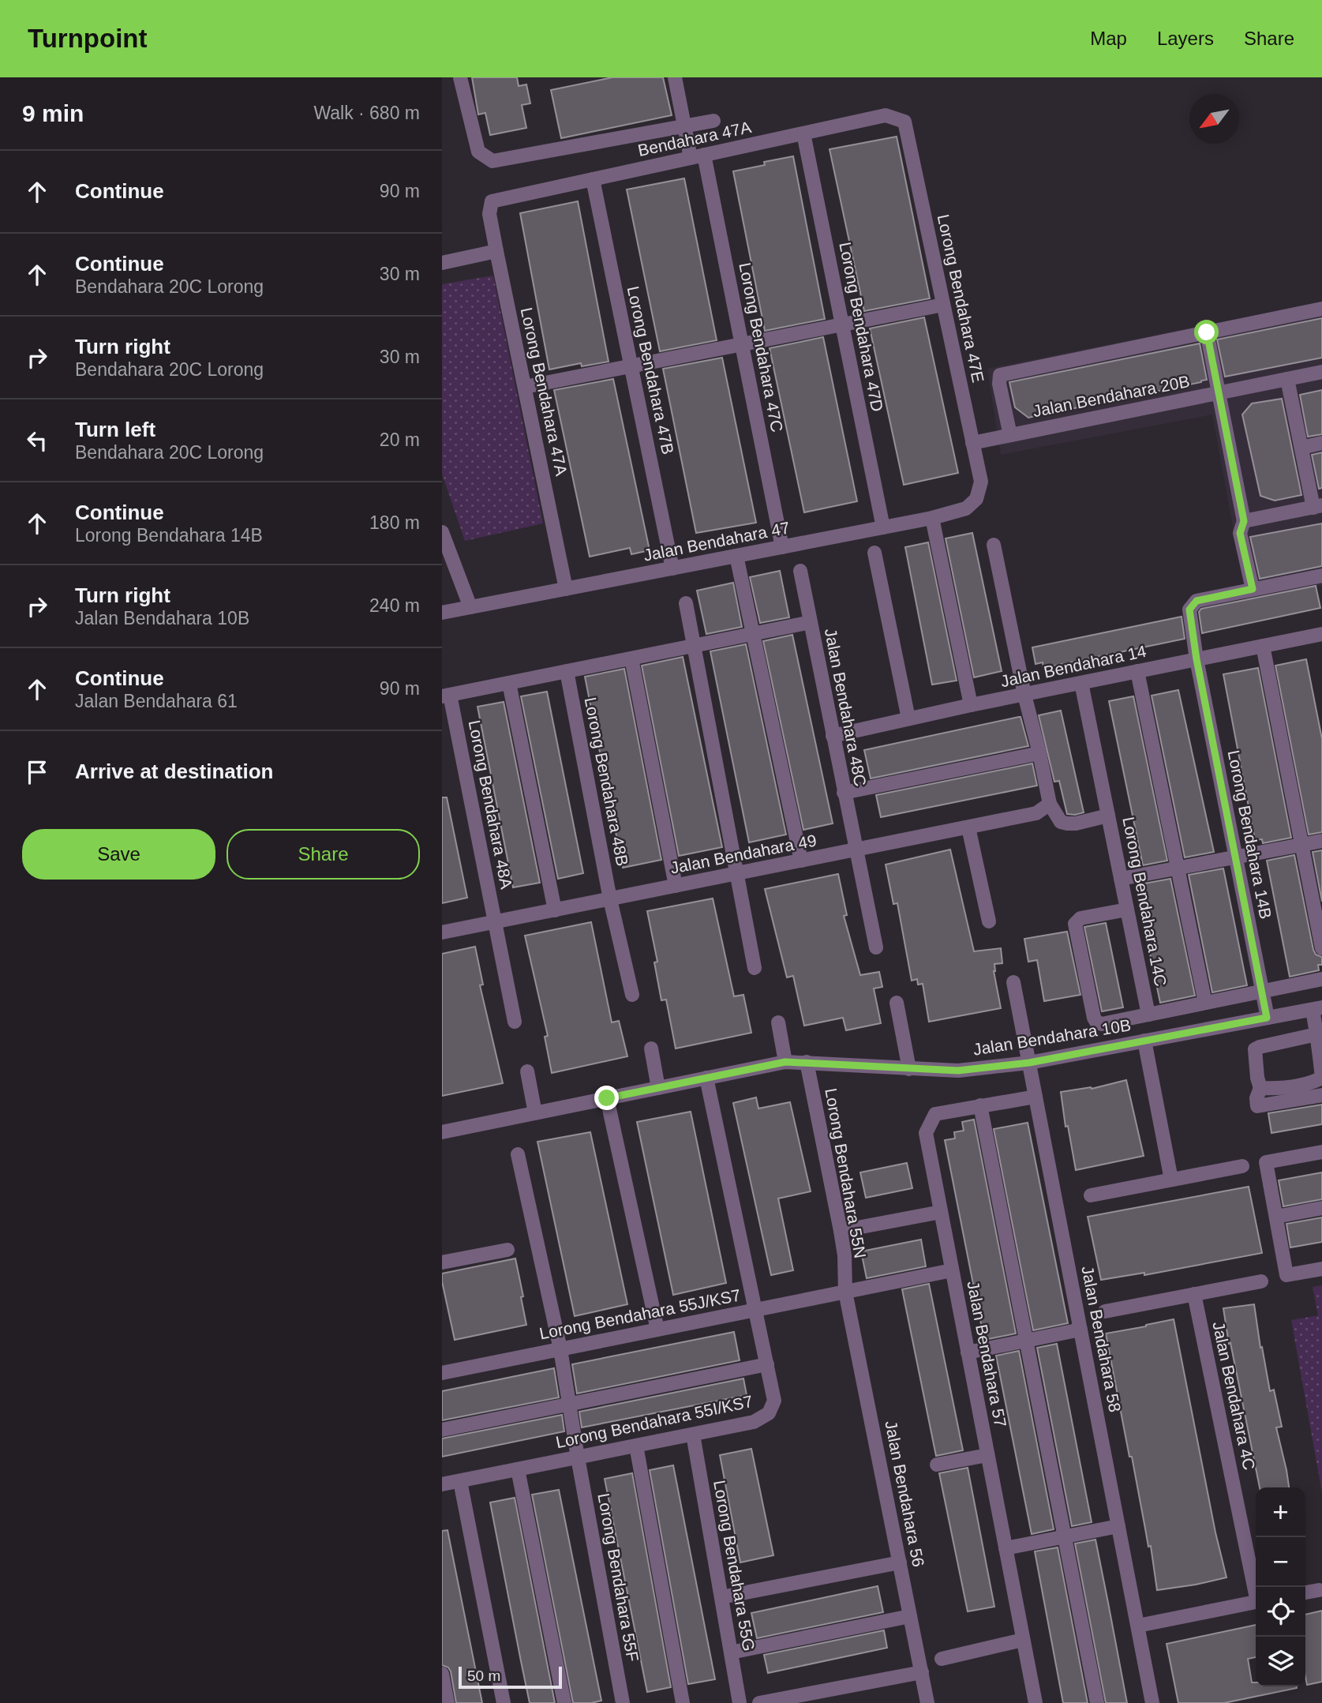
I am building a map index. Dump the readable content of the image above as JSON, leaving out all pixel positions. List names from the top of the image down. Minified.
{"streets":{"street":["Bendahara 47A","Lorong Bendahara 47E","Lorong Bendahara 47D","Lorong Bendahara 47C","Lorong Bendahara 47B","Lorong Bendahara 47A","Jalan Bendahara 20B","Jalan Bendahara 47","Jalan Bendahara 14","Jalan Bendahara 48C","Lorong Bendahara 48B","Lorong Bendahara 48A","Lorong Bendahara 14B","Jalan Bendahara 49","Lorong Bendahara 14C","Jalan Bendahara 10B","Lorong Bendahara 55N","Lorong Bendahara 55J/KS7","Jalan Bendahara 58","Jalan Bendahara 57","Jalan Bendahara 4C","Lorong Bendahara 55I/KS7","Jalan Bendahara 56","Lorong Bendahara 55G","Lorong Bendahara 55F"]},"crossings":[["Bendahara 47A","Lorong Bendahara 47E"],["Bendahara 47A","Lorong Bendahara 47D"],["Bendahara 47A","Lorong Bendahara 47C"],["Bendahara 47A","Lorong Bendahara 47B"],["Bendahara 47A","Lorong Bendahara 47A"],["Lorong Bendahara 47E","Jalan Bendahara 20B"],["Lorong Bendahara 47E","Jalan Bendahara 47"],["Lorong Bendahara 47D","Jalan Bendahara 47"],["Lorong Bendahara 47C","Jalan Bendahara 47"],["Lorong Bendahara 47B","Jalan Bendahara 47"],["Lorong Bendahara 47A","Jalan Bendahara 47"],["Jalan Bendahara 14","Jalan Bendahara 48C"],["Jalan Bendahara 14","Lorong Bendahara 14B"],["Jalan Bendahara 14","Lorong Bendahara 14C"],["Jalan Bendahara 48C","Jalan Bendahara 49"],["Lorong Bendahara 48B","Jalan Bendahara 49"],["Lorong Bendahara 48A","Jalan Bendahara 49"],["Lorong Bendahara 14B","Jalan Bendahara 10B"],["Jalan Bendahara 10B","Lorong Bendahara 55N"],["Jalan Bendahara 10B","Jalan Bendahara 58"],["Jalan Bendahara 10B","Lorong Bendahara 55I/KS7"],["Lorong Bendahara 55N","Lorong Bendahara 55J/KS7"],["Lorong Bendahara 55N","Jalan Bendahara 56"],["Lorong Bendahara 55J/KS7","Jalan Bendahara 57"],["Lorong Bendahara 55J/KS7","Lorong Bendahara 55I/KS7"],["Lorong Bendahara 55J/KS7","Jalan Bendahara 56"],["Lorong Bendahara 55J/KS7","Lorong Bendahara 55F"],["Jalan Bendahara 58","Jalan Bendahara 57"],["Lorong Bendahara 55I/KS7","Lorong Bendahara 55G"],["Lorong Bendahara 55I/KS7","Lorong Bendahara 55F"]],"scale_bar":"50 m","north":"bottom left","page":{"header":"Turnpoint","nav":["Map","Layers","Share"],"heading":["9 min","Walk · 680 m"],"list":[["Continue","90 m"],["Continue","Bendahara 20C Lorong","30 m"],["Turn right","Bendahara 20C Lorong","30 m"],["Turn left","Bendahara 20C Lorong","20 m"],["Continue","Lorong Bendahara 14B","180 m"],["Turn right","Jalan Bendahara 10B","240 m"],["Continue","Jalan Bendahara 61","90 m"],"Arrive at destination"],"buttons":["Save","Share"],"map_buttons":["+","−"],"scale":"50 m"}}
